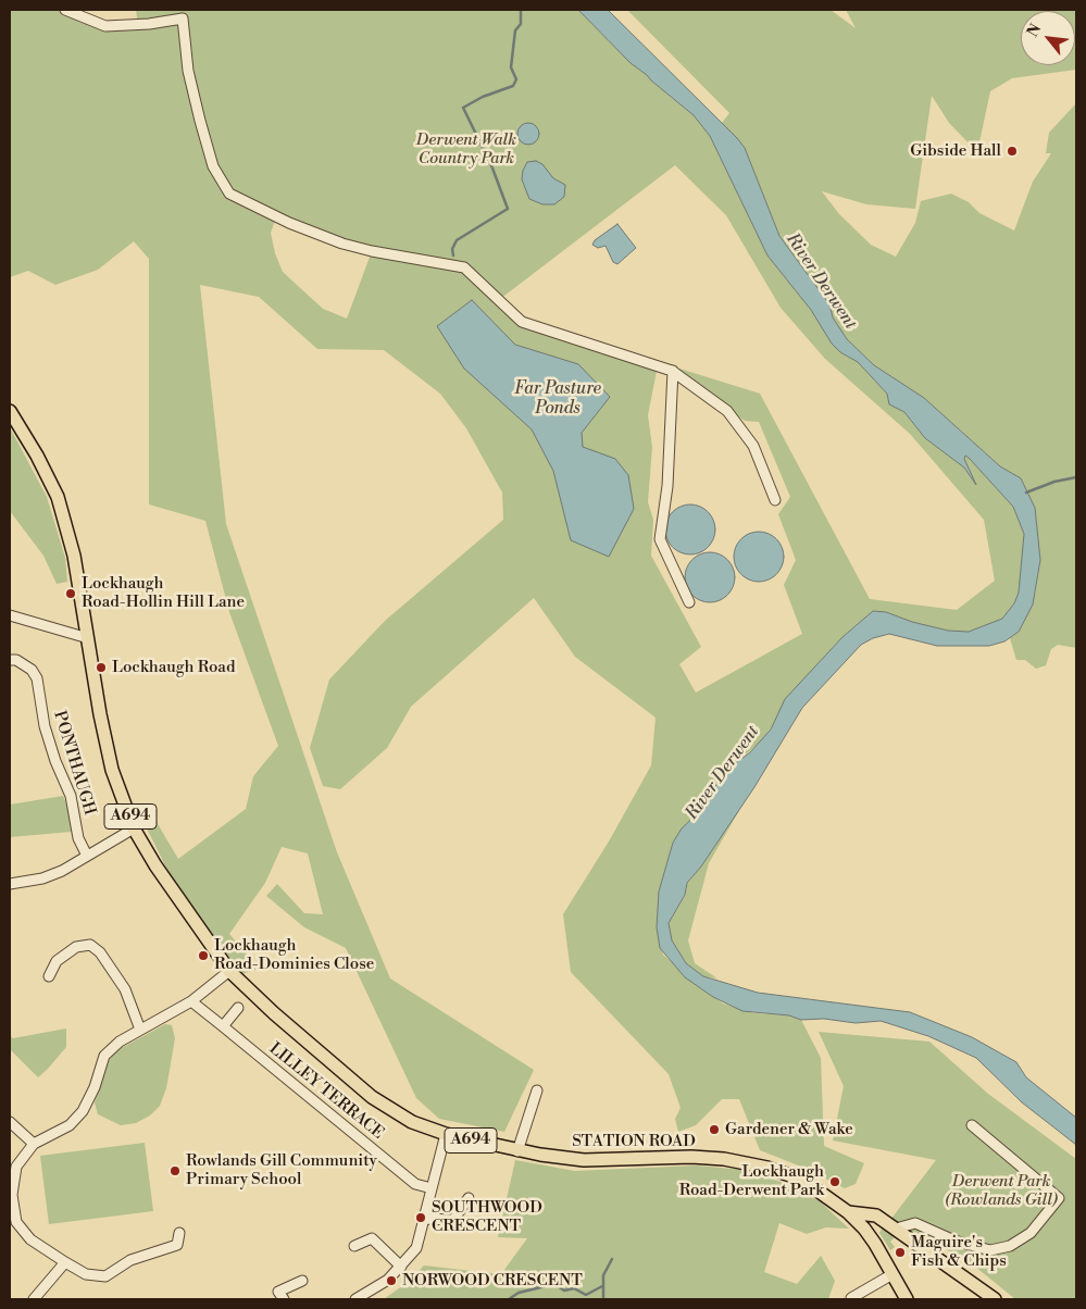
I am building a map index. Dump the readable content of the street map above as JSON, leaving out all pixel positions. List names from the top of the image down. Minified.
{"streets":{"main road":["A694","STATION ROAD"],"street":["PONTHAUGH","LILLEY TERRACE"]},"crossings":[["A694","STATION ROAD"]],"water":["River Derwent","Far Pasture Ponds"],"parks":["Derwent Walk Country Park","Derwent Park (Rowlands Gill)"],"places":["Gibside Hall","Lockhaugh Road-Hollin Hill Lane","Lockhaugh Road","Lockhaugh Road-Dominies Close","Gardener & Wake","Rowlands Gill Community Primary School","Lockhaugh Road-Derwent Park","SOUTHWOOD CRESCENT","Maguire's Fish & Chips","NORWOOD CRESCENT"],"north":"top left"}
